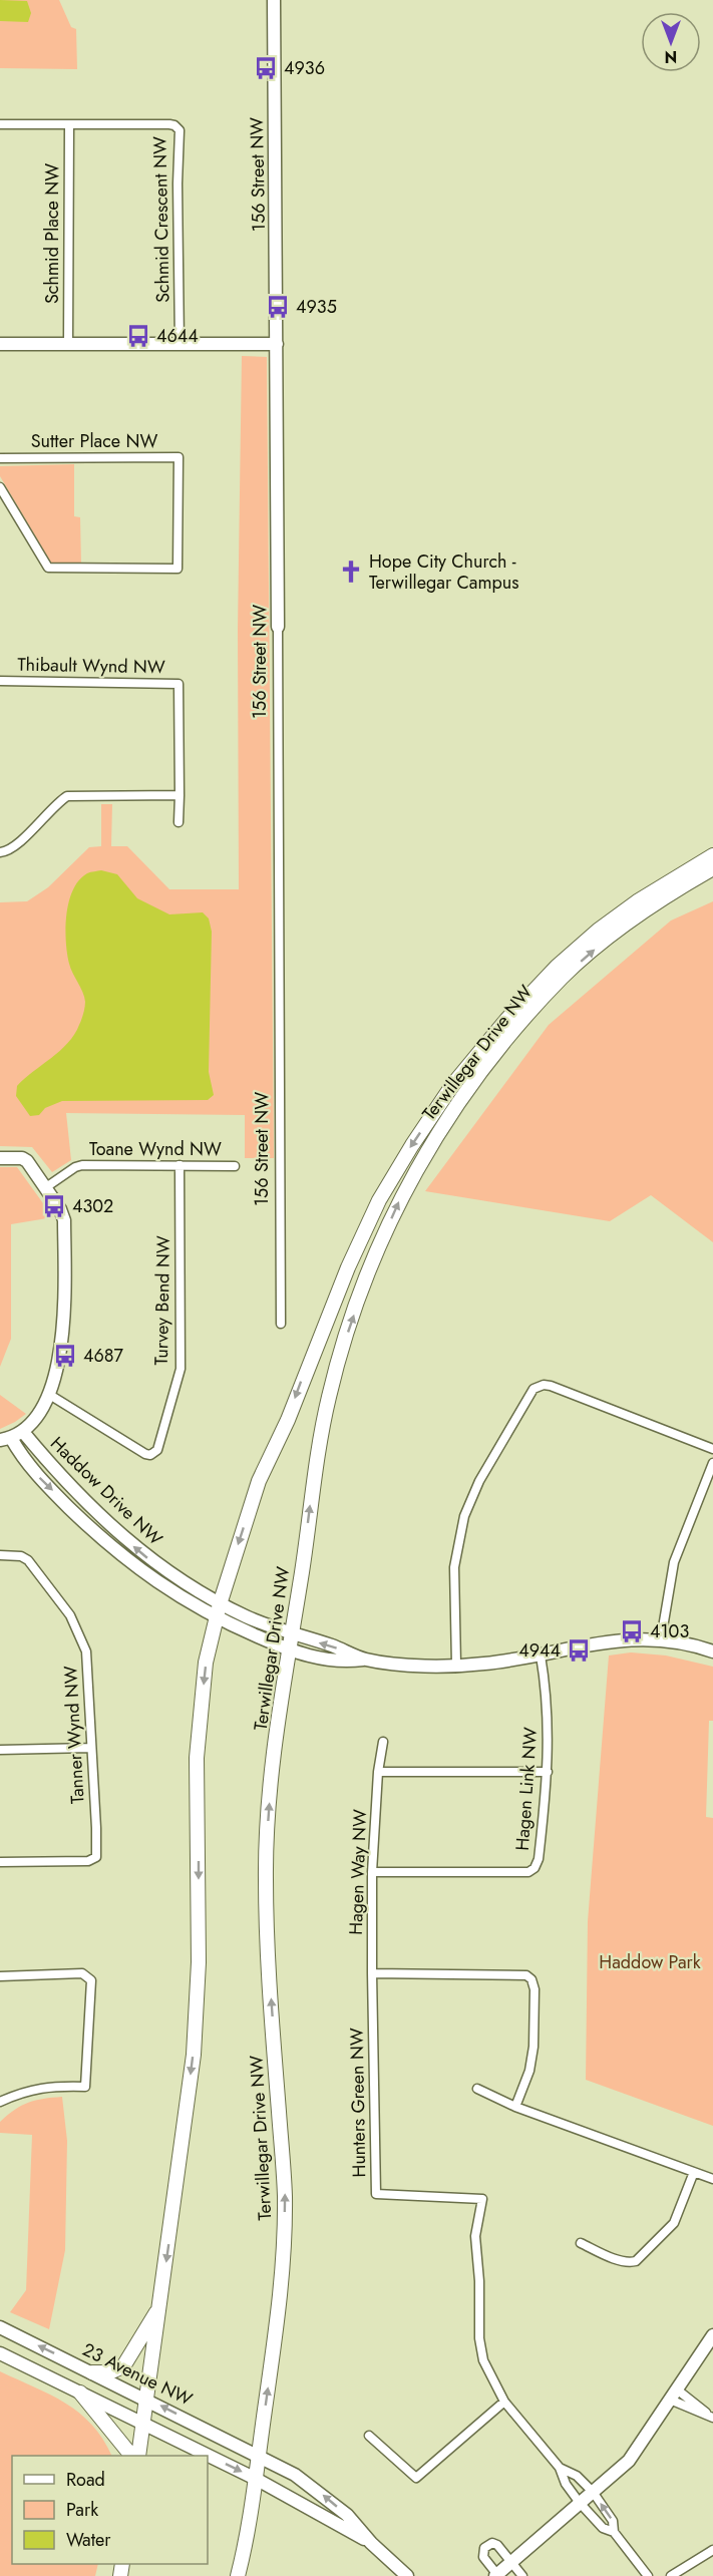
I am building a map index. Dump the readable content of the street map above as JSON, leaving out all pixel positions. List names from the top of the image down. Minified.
{"streets":{"main road":["Terwillegar Drive NW"],"street":["156 Street NW","Schmid Crescent NW","Schmid Place NW","Sutter Place NW","Thibault Wynd NW","Toane Wynd NW","Turvey Bend NW","Haddow Drive NW","Tanner Wynd NW","Hagen Link NW","Hagen Way NW","Hunters Green NW","23 Avenue NW"]},"crossings":[["Schmid Crescent NW","Schmid Place NW"],["Terwillegar Drive NW","Haddow Drive NW"],["Terwillegar Drive NW","23 Avenue NW"],["Toane Wynd NW","Turvey Bend NW"],["Haddow Drive NW","Hagen Link NW"],["Hagen Link NW","Hagen Way NW"],["Hagen Way NW","Hunters Green NW"]],"parks":["Haddow Park"],"places":{"bus stop":["4936","4935","4644","4302","4687","4103","4944"],"church":["Hope City Church - Terwillegar Campus"]},"legend":["Road","Park","Water"],"north":"bottom"}
